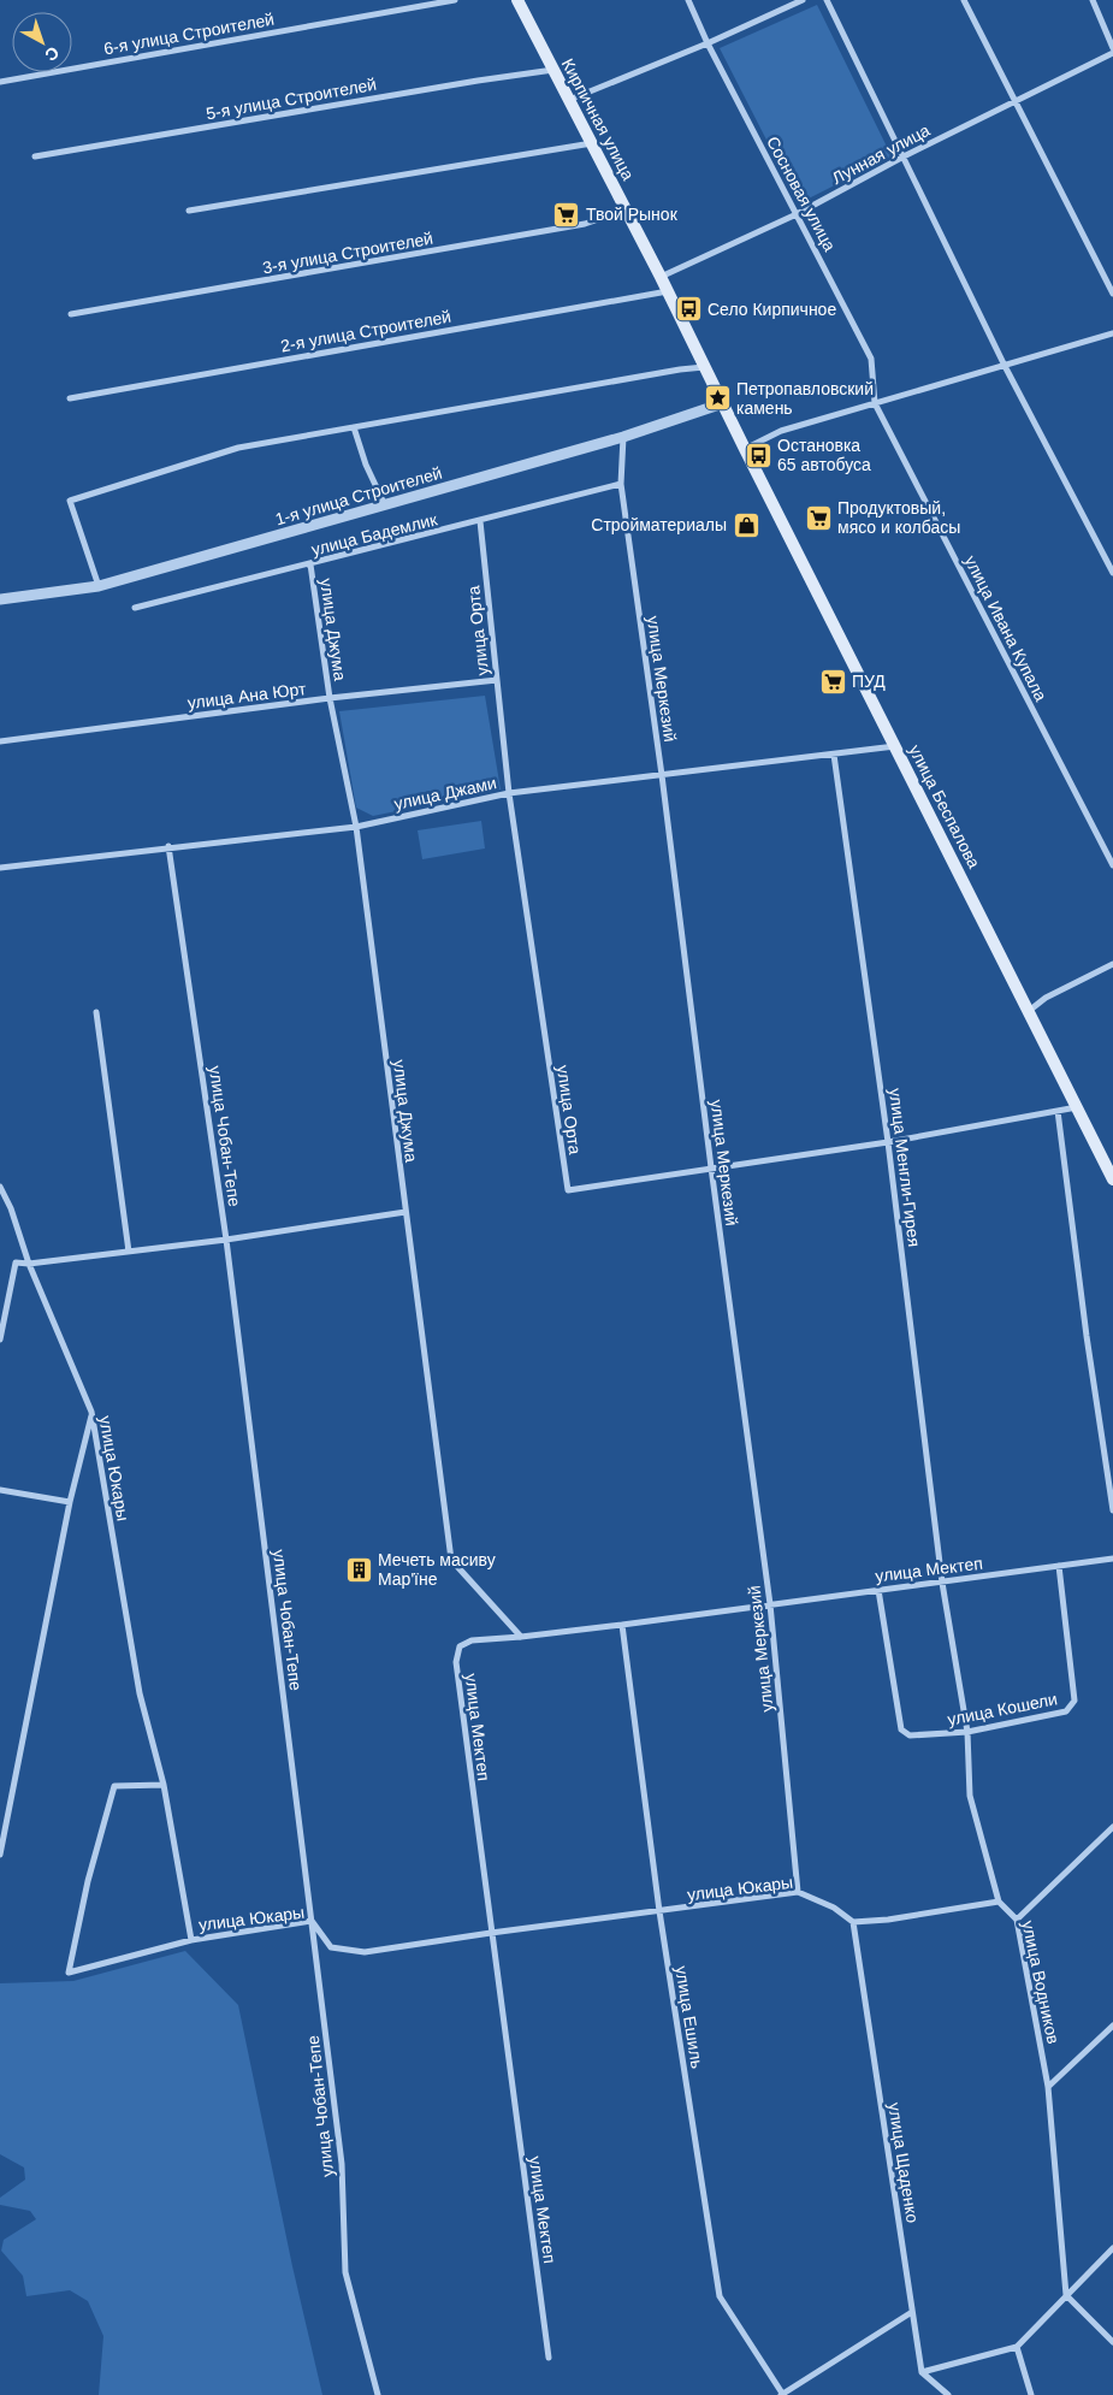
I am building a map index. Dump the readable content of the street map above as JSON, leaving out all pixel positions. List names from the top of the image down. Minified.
{"streets":{"main road":["Кирпичная улица","улица Беспалова"],"street":["6-я улица Строителей","5-я улица Строителей","Лунная улица","Сосновая улица","3-я улица Строителей","2-я улица Строителей","1-я улица Строителей","улица Бадемлик","улица Ивана Купала","улица Джума","улица Орта","улица Меркезий","улица Ана Юрт","улица Джами","улица Чобан-Тепе","улица Менгли-Гирея","улица Юкары","улица Мектеп","улица Кошели","улица Водников","улица Ешиль","улица Щаденко"]},"crossings":[["5-я улица Строителей","Кирпичная улица"],["Кирпичная улица","Лунная улица"],["Кирпичная улица","3-я улица Строителей"],["Кирпичная улица","2-я улица Строителей"],["Кирпичная улица","1-я улица Строителей"],["Кирпичная улица","улица Беспалова"],["Лунная улица","Сосновая улица"],["Сосновая улица","улица Ивана Купала"],["1-я улица Строителей","улица Меркезий"],["улица Бадемлик","улица Джума"],["улица Бадемлик","улица Орта"],["улица Бадемлик","улица Меркезий"],["улица Джума","улица Ана Юрт"],["улица Джума","улица Джами"],["улица Джума","улица Мектеп"],["улица Орта","улица Меркезий"],["улица Орта","улица Ана Юрт"],["улица Орта","улица Джами"],["улица Орта","улица Беспалова"],["улица Орта","улица Менгли-Гирея"],["улица Меркезий","улица Джами"],["улица Меркезий","улица Юкары"],["улица Меркезий","улица Мектеп"],["улица Джами","улица Беспалова"],["улица Джами","улица Чобан-Тепе"],["улица Джами","улица Менгли-Гирея"],["улица Чобан-Тепе","улица Юкары"],["улица Менгли-Гирея","улица Мектеп"],["улица Менгли-Гирея","улица Водников"],["улица Юкары","улица Мектеп"],["улица Юкары","улица Ешиль"],["улица Юкары","улица Щаденко"],["улица Мектеп","улица Кошели"],["улица Мектеп","улица Водников"],["улица Мектеп","улица Ешиль"],["улица Кошели","улица Водников"]],"places":{"supermarket":["Твой Рынок","Продуктовый, мясо и колбасы","ПУД"],"bus stop":["Село Кирпичное","Остановка 65 автобуса"],"place":["Петропавловский камень"],"shop":["Стройматериалы"],"building":["Мечеть масиву Мар'їне"]},"north":"bottom right"}
